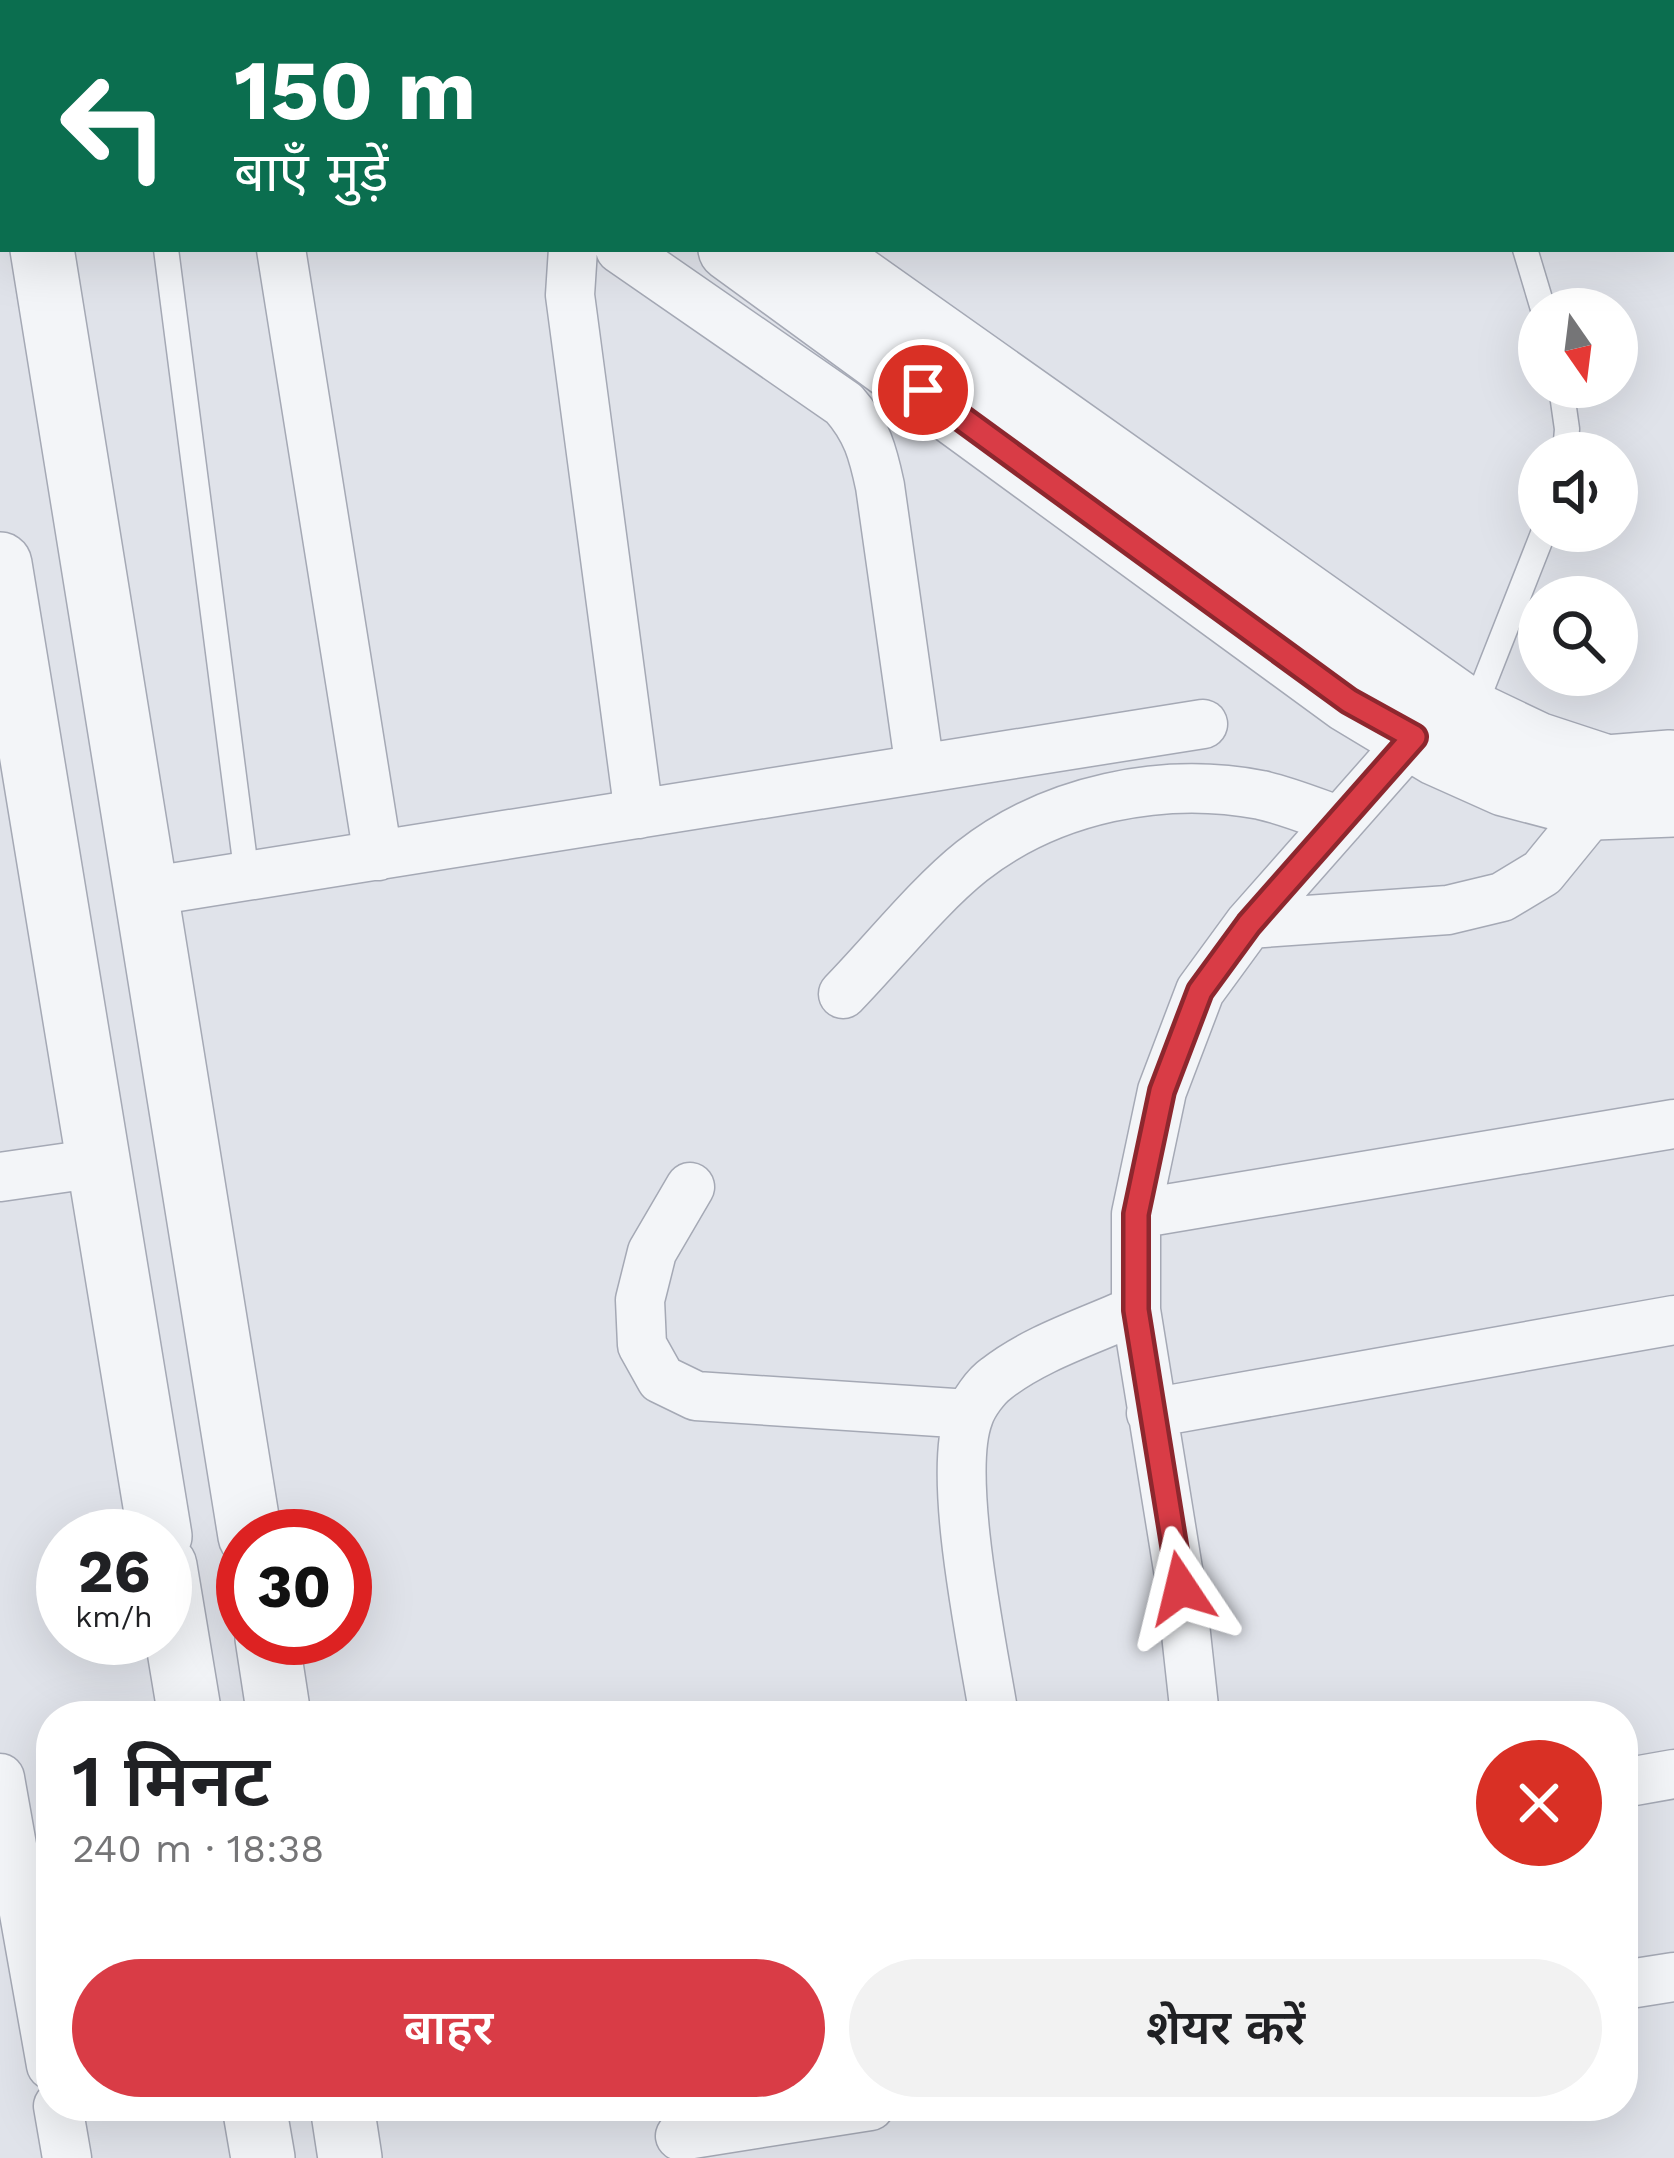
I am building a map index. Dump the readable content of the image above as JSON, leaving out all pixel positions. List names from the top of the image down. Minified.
{"north":"bottom","page":{"turn":["150 m","बाएँ मुड़ें"],"speed":"26 km/h","limit":"30","heading":["1 मिनट","240 m · 18:38"],"buttons":["बाहर","शेयर करें"]}}
